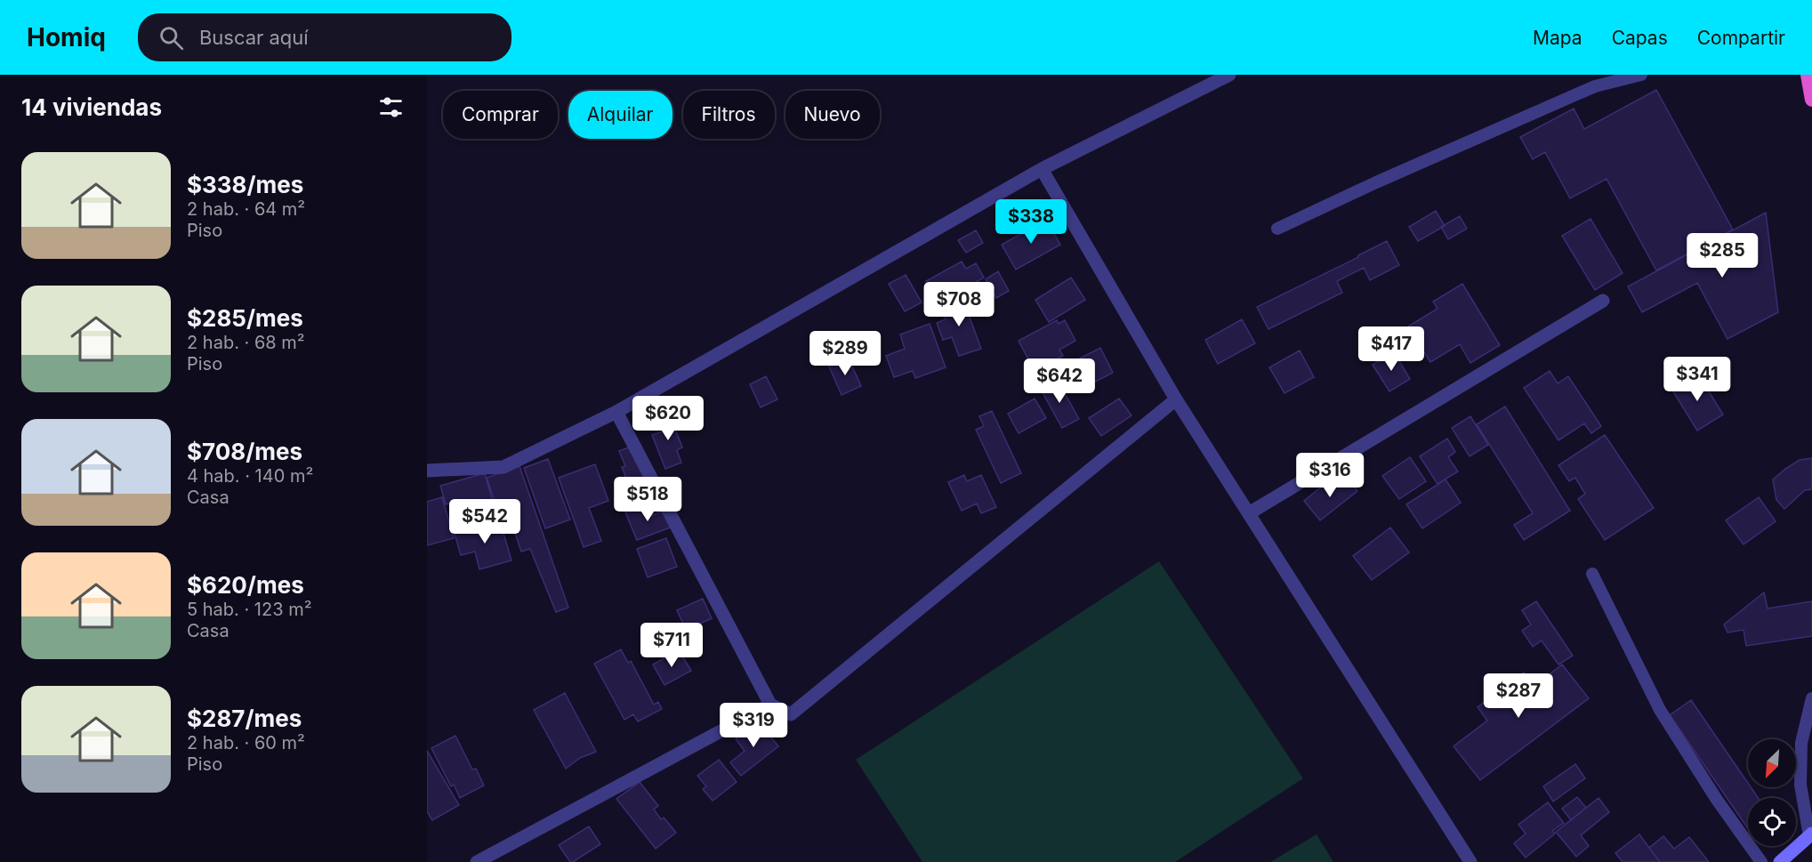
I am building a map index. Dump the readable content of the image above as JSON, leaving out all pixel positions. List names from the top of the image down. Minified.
{"north":"bottom left","page":{"header":"Homiq","search":"Buscar aquí","nav":["Mapa","Capas","Compartir"],"heading":"14 viviendas","chip":["Comprar","Alquilar","Filtros","Nuevo"],"list":[{"name":"$338/mes","note":"2 hab. · 64 m² · Piso"},{"name":"$285/mes","note":"2 hab. · 68 m² · Piso"},{"name":"$708/mes","note":"4 hab. · 140 m² · Casa"},{"name":"$620/mes","note":"5 hab. · 123 m² · Casa"},{"name":"$287/mes","note":"2 hab. · 60 m² · Piso"}],"price":["$338","$285","$708","$417","$289","$341","$642","$620","$316","$518","$542","$711","$287","$319"]}}
